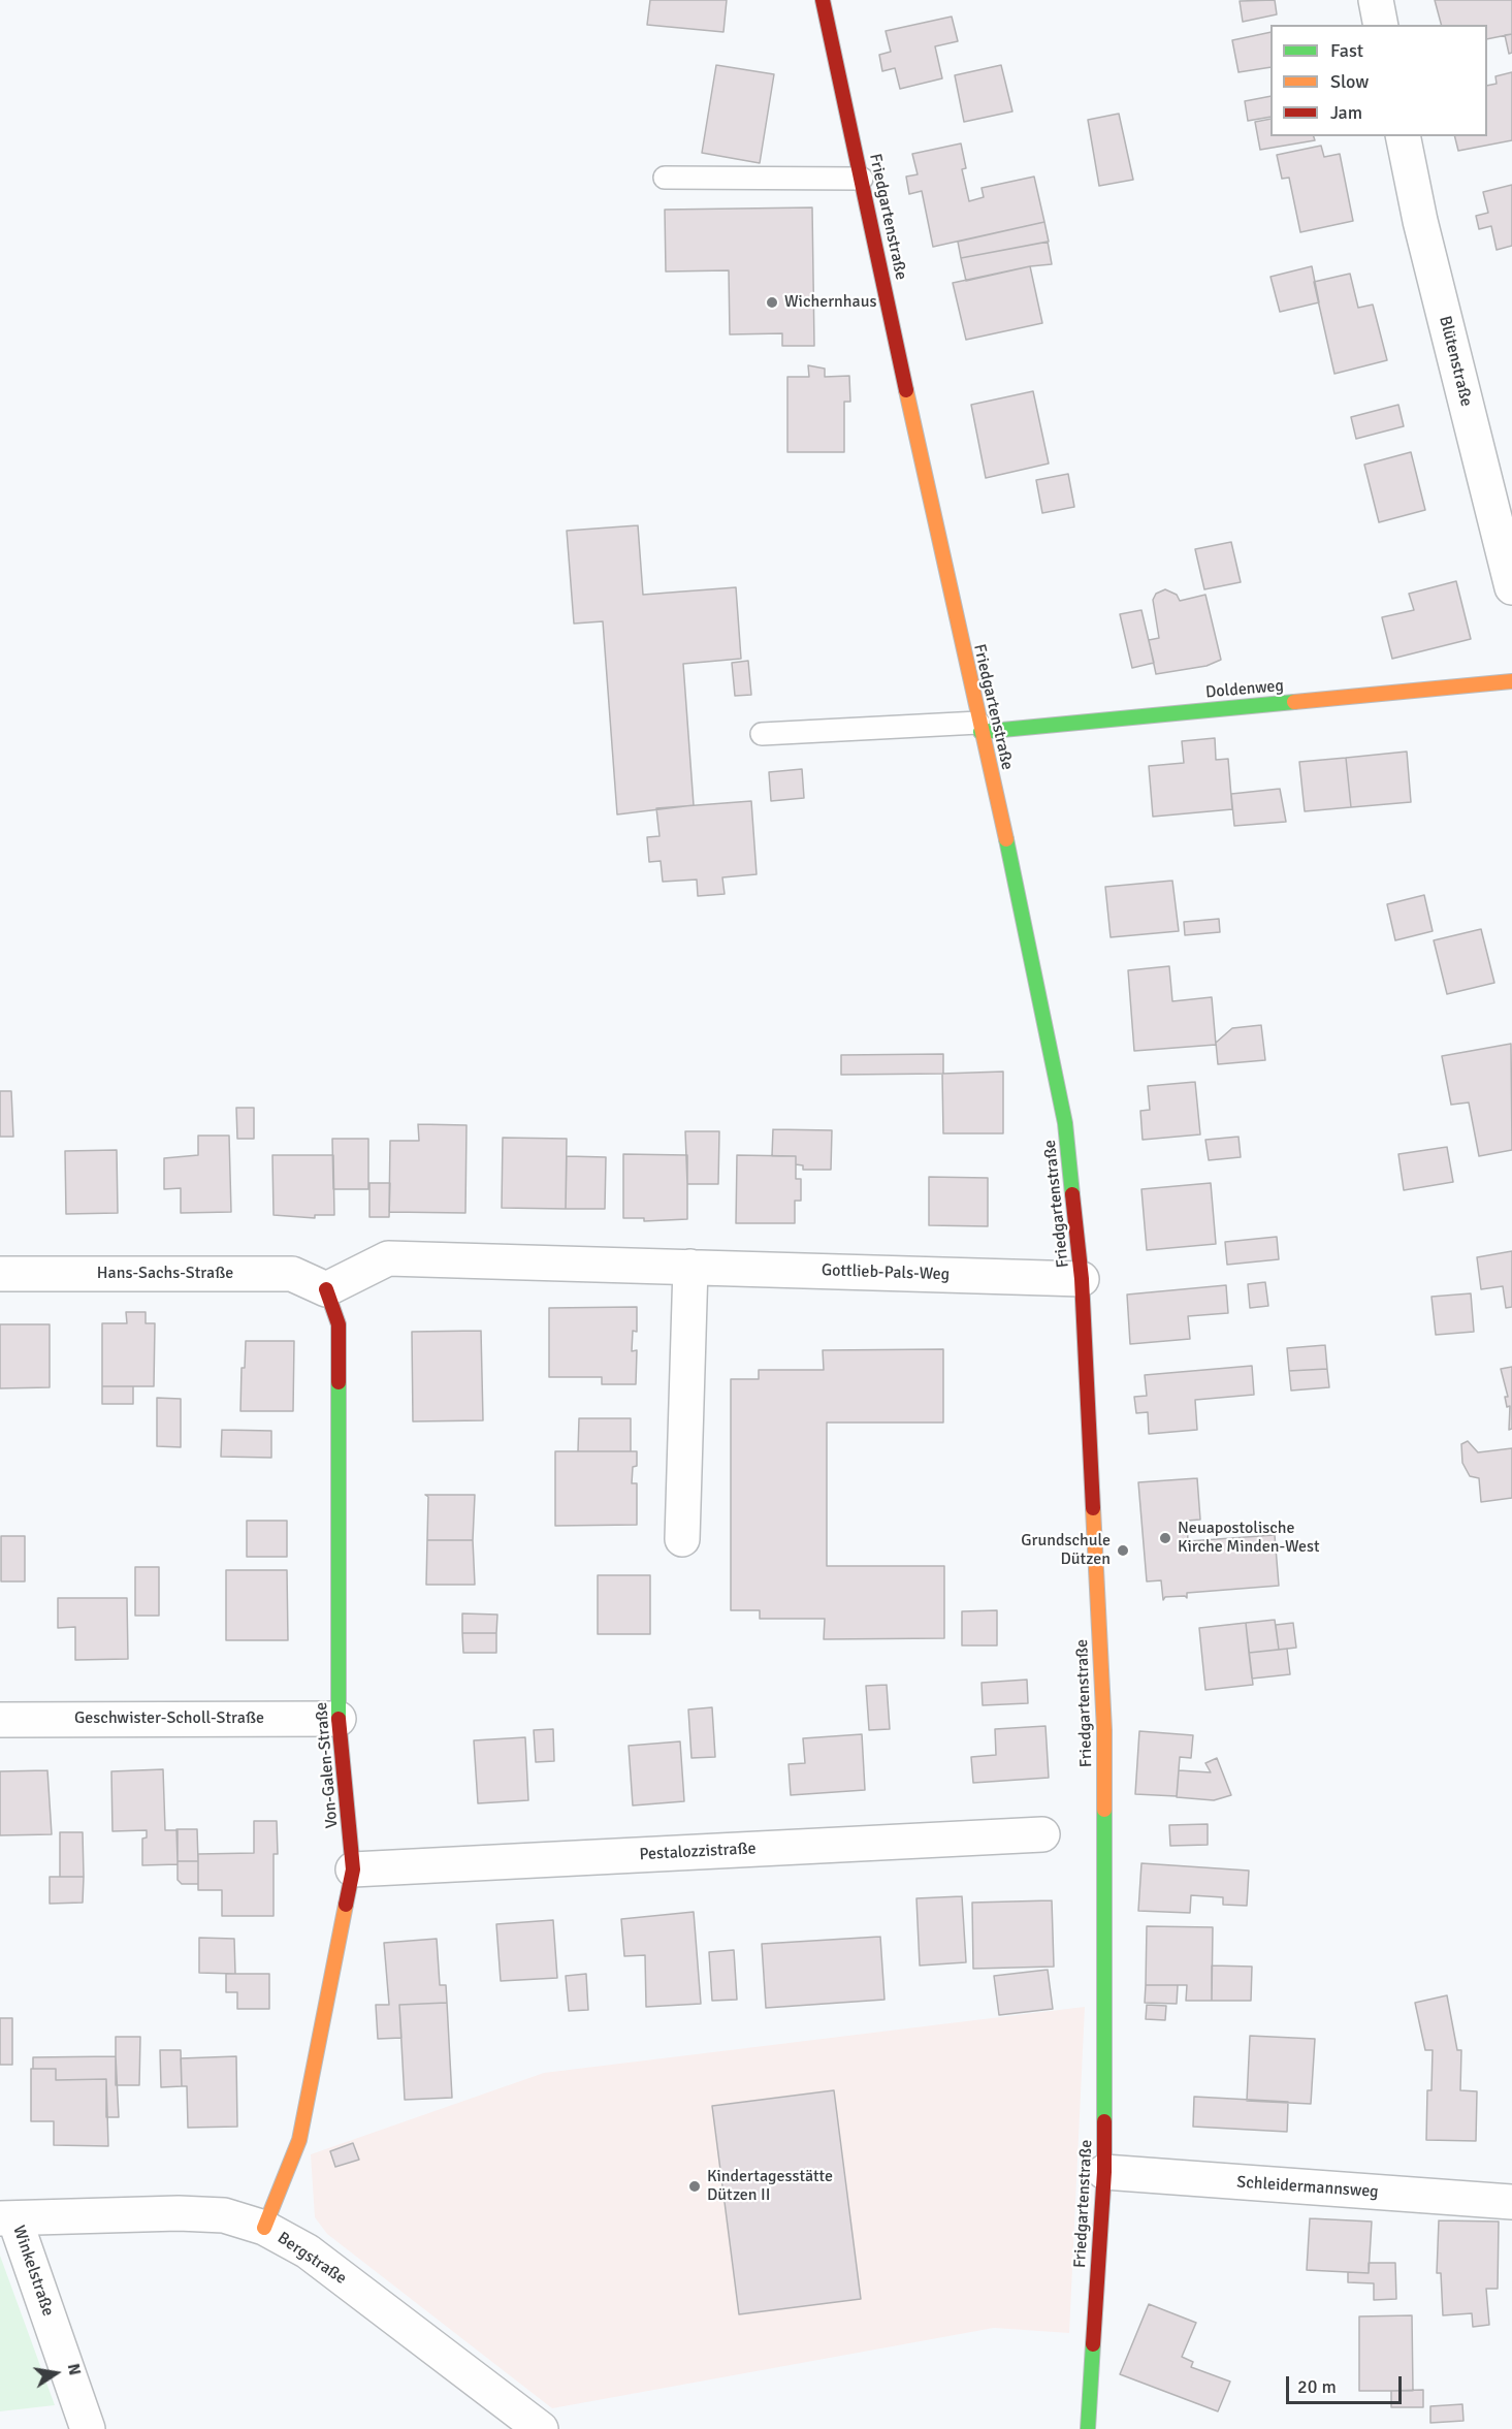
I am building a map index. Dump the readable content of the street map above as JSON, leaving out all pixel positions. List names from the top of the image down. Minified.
{"streets":{"street":["Friedgartenstraße","Blütenstraße","Doldenweg","Gottlieb-Pals-Weg","Hans-Sachs-Straße","Geschwister-Scholl-Straße","Von-Galen-Straße","Pestalozzistraße","Schleidermannsweg","Bergstraße","Winkelstraße"]},"crossings":[["Friedgartenstraße","Doldenweg"],["Friedgartenstraße","Gottlieb-Pals-Weg"],["Friedgartenstraße","Schleidermannsweg"],["Gottlieb-Pals-Weg","Hans-Sachs-Straße"],["Gottlieb-Pals-Weg","Von-Galen-Straße"],["Hans-Sachs-Straße","Von-Galen-Straße"],["Geschwister-Scholl-Straße","Von-Galen-Straße"],["Von-Galen-Straße","Pestalozzistraße"],["Von-Galen-Straße","Bergstraße"],["Bergstraße","Winkelstraße"]],"places":["Wichernhaus","Neuapostolische Kirche Minden-West","Grundschule Dützen","Kindertagesstätte Dützen II"],"legend":["Fast","Slow","Jam"],"scale_bar":"20 m","north":"right"}
